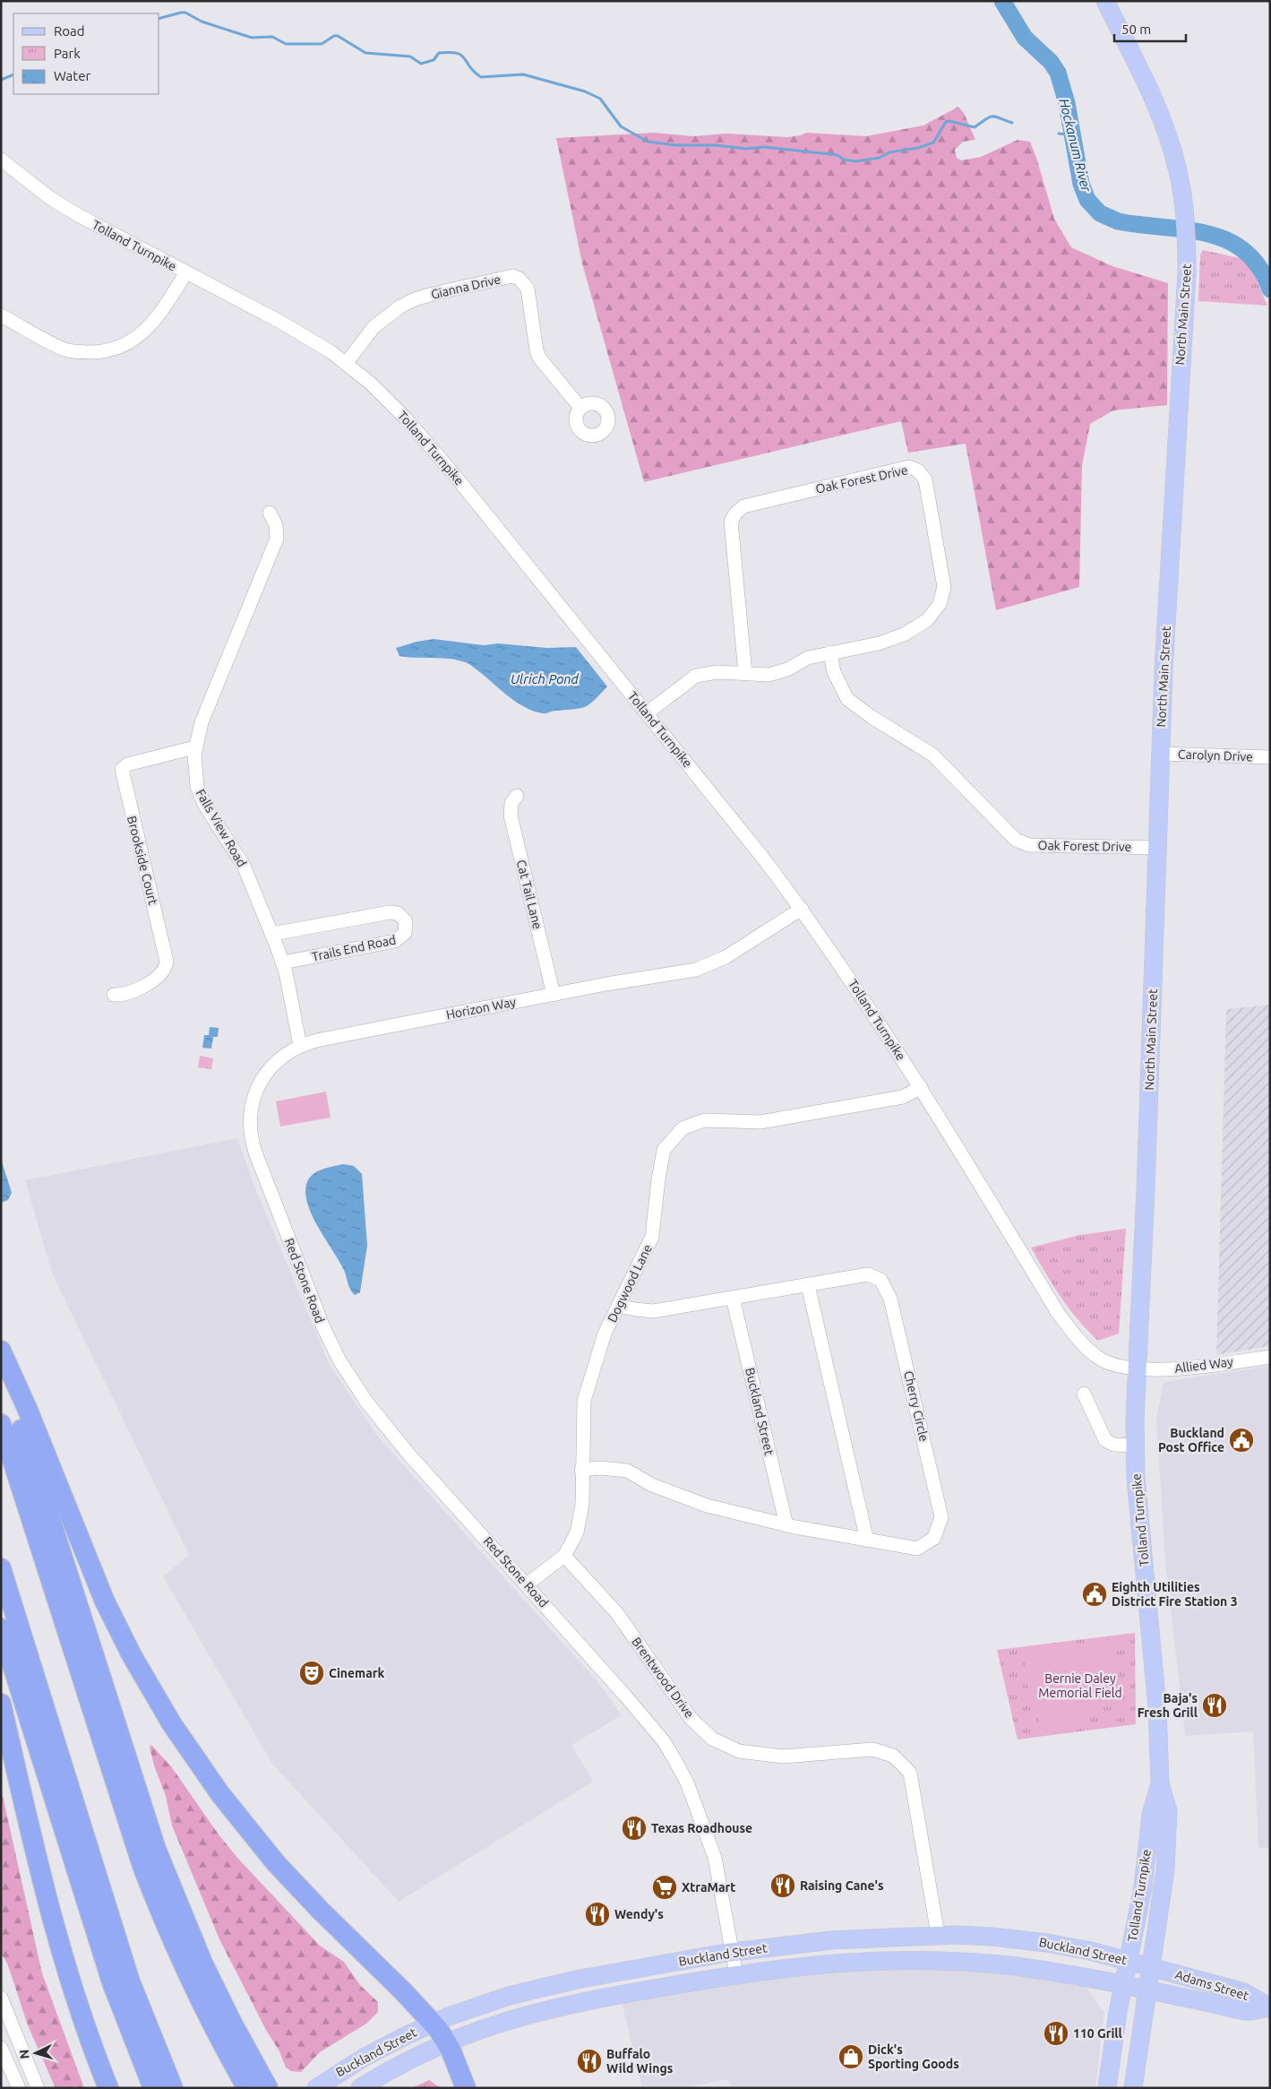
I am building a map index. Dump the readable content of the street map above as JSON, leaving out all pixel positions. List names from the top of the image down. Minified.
{"streets":{"main road":["Tolland Turnpike","North Main Street","Buckland Street","Adams Street"],"street":["Gianna Drive","Oak Forest Drive","Carolyn Drive","Falls View Road","Brookside Court","Cat Tail Lane","Trails End Road","Horizon Way","Red Stone Road","Dogwood Lane","Allied Way","Cherry Circle","Brentwood Drive"]},"crossings":[["Tolland Turnpike","Gianna Drive"],["Tolland Turnpike","North Main Street"],["Tolland Turnpike","Oak Forest Drive"],["Tolland Turnpike","Horizon Way"],["Tolland Turnpike","Dogwood Lane"],["Tolland Turnpike","Allied Way"],["Tolland Turnpike","Buckland Street"],["Tolland Turnpike","Adams Street"],["North Main Street","Oak Forest Drive"],["North Main Street","Carolyn Drive"],["North Main Street","Allied Way"],["Falls View Road","Brookside Court"],["Falls View Road","Trails End Road"],["Falls View Road","Horizon Way"],["Cat Tail Lane","Horizon Way"],["Horizon Way","Red Stone Road"],["Red Stone Road","Dogwood Lane"],["Red Stone Road","Buckland Street"],["Dogwood Lane","Cherry Circle"],["Dogwood Lane","Brentwood Drive"],["Cherry Circle","Buckland Street"],["Buckland Street","Brentwood Drive"],["Buckland Street","Adams Street"]],"water":["Hockanum River","Ulrich Pond"],"parks":["Bernie Daley Memorial Field"],"places":{"public building":["Buckland Post Office","Eighth Utilities District Fire Station 3"],"theatre":["Cinemark"],"restaurant":["Baja's Fresh Grill","Texas Roadhouse","Raising Cane's","Wendy's","110 Grill","Buffalo Wild Wings"],"supermarket":["XtraMart"],"shop":["Dick's Sporting Goods"]},"legend":["Road","Park","Water"],"scale_bar":"50 m","north":"left"}
